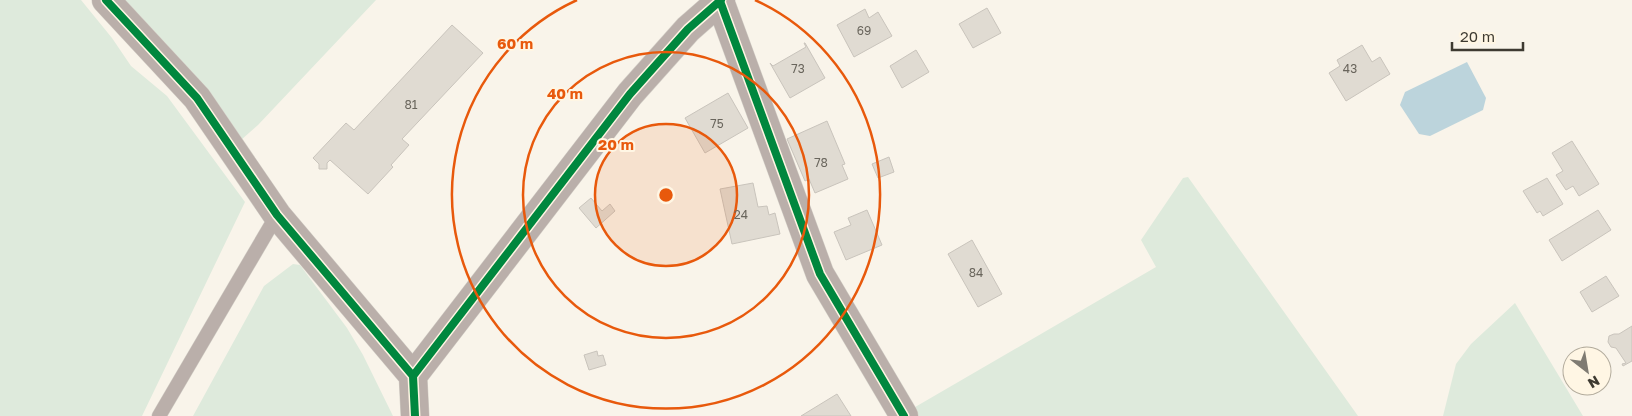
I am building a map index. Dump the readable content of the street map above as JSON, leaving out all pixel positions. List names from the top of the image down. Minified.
{"house_numbers":["69","73","43","81","75","78","24","84"],"scale_bar":"20 m","north":"bottom right","rings":["60 m","40 m","20 m"]}
